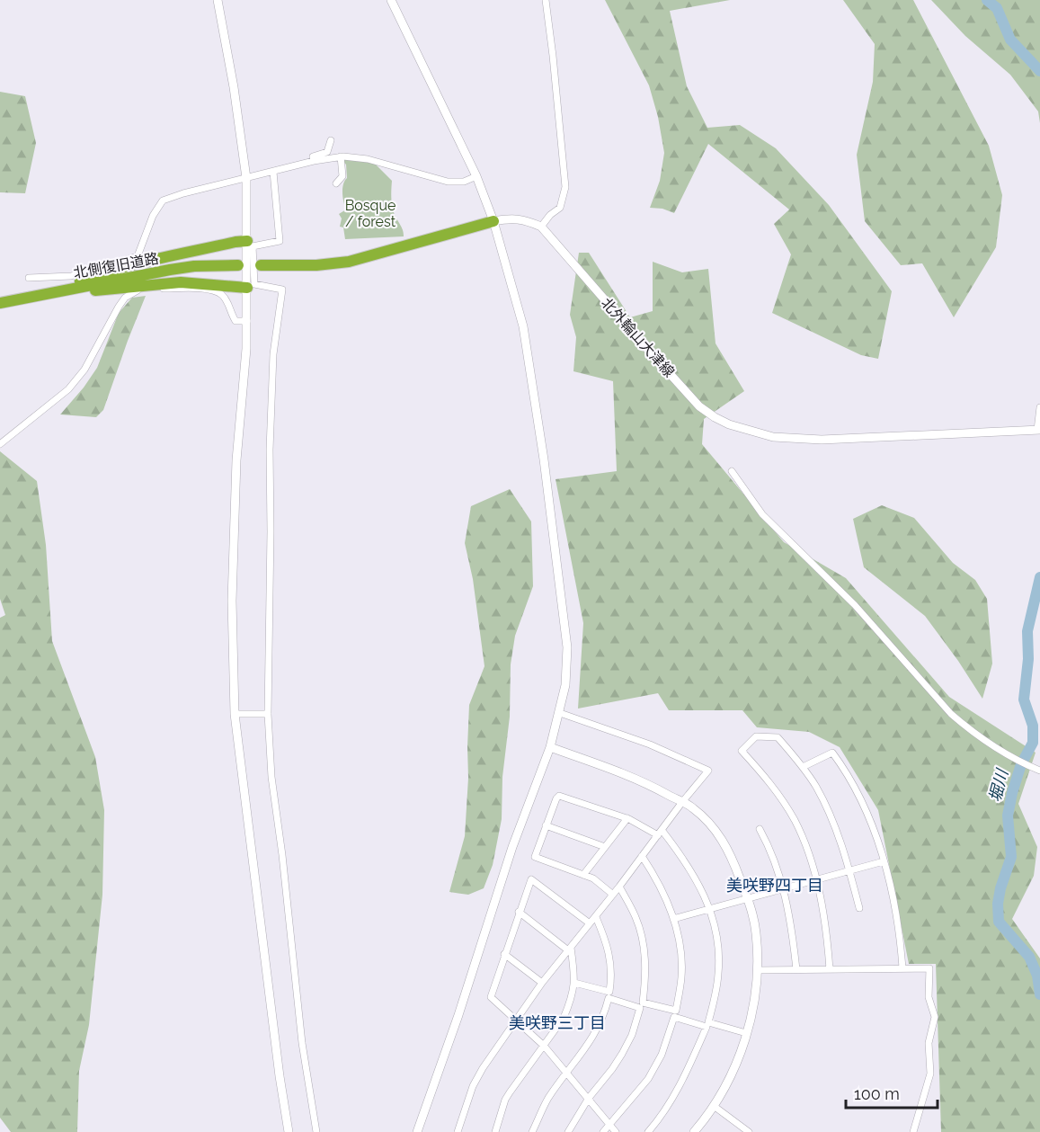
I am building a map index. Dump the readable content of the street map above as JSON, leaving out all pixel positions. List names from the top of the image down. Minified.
{"streets":{"highway":["北側復旧道路"],"street":["北外輪山大津線"]},"districts":["美咲野四丁目","美咲野三丁目"],"water":["堀川"],"parks":["Bosque / forest"],"scale_bar":"100 m"}
